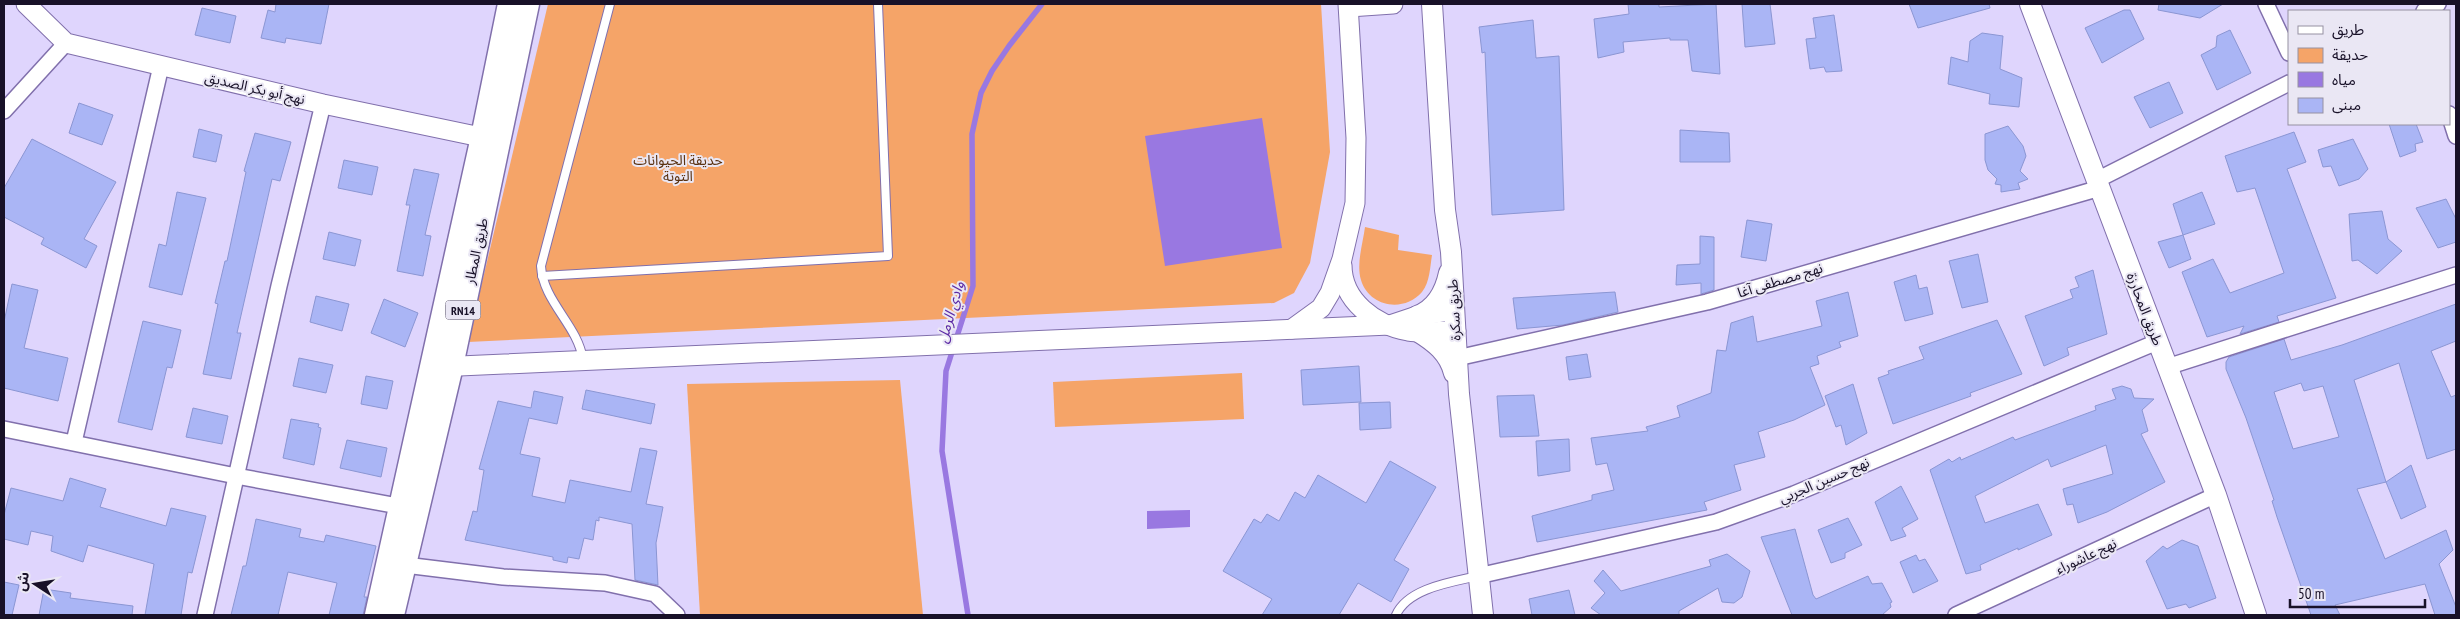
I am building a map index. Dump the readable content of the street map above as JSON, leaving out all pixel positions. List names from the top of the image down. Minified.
{"streets":{"main road":["طريق المطار","طريق المحارزة","RN14","طريق سكرة"],"street":["نهج أبو بكر الصديق","نهج مصطفى آغا","نهج حسين الجربي","نهج عاشوراء"]},"crossings":[["نهج أبو بكر الصديق","طريق المطار"],["نهج مصطفى آغا","طريق المحارزة"],["نهج مصطفى آغا","طريق سكرة"],["طريق المحارزة","نهج حسين الجربي"],["طريق المحارزة","نهج عاشوراء"],["طريق سكرة","نهج حسين الجربي"]],"water":["وادي الرمل"],"parks":["حديقة الحيوانات التوتة"],"legend":["طريق","حديقة","مياه","مبنى"],"scale_bar":"50 m","north":"left"}
